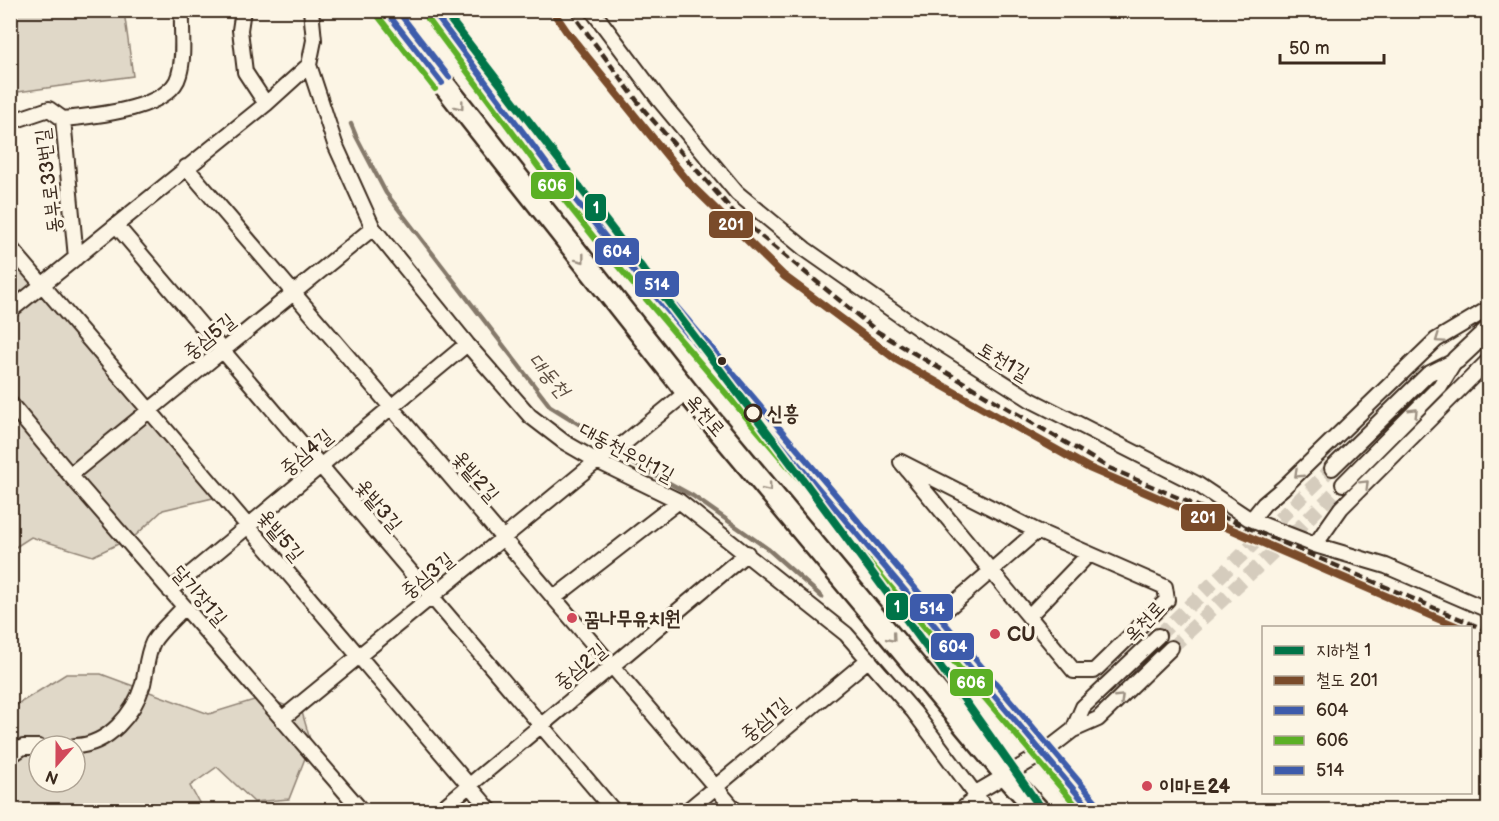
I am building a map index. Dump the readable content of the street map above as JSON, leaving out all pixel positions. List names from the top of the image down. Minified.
{"streets":{"main road":["옥천로"],"street":["동부로33번길","중심5길","토천1길","중심4길","대동천우안1길","옻밭2길","옻밭3길","옻밭5길","중심3길","달기장1길","중심2길","중심1길"]},"crossings":[["중심5길","대동천우안1길"],["중심5길","옻밭2길"],["중심5길","옻밭3길"],["중심5길","옻밭5길"],["중심5길","달기장1길"],["옥천로","중심3길"],["중심4길","대동천우안1길"],["중심4길","옻밭2길"],["중심4길","옻밭3길"],["중심4길","옻밭5길"],["중심4길","달기장1길"],["대동천우안1길","중심3길"],["대동천우안1길","중심2길"],["대동천우안1길","중심1길"],["옻밭2길","중심3길"],["옻밭2길","중심2길"],["옻밭2길","중심1길"],["옻밭3길","중심3길"],["옻밭3길","중심2길"],["옻밭5길","중심3길"],["옻밭5길","중심2길"],["중심3길","달기장1길"]],"water":["대동천"],"places":["신흥","꿈나무유치원","CU","이마트24"],"lines":["metro line 1","rail line 201","transit line 604","transit line 514","transit line 606"],"legend":["지하철 1","철도 201","604","606","514"],"scale_bar":"50 m","north":"bottom"}
